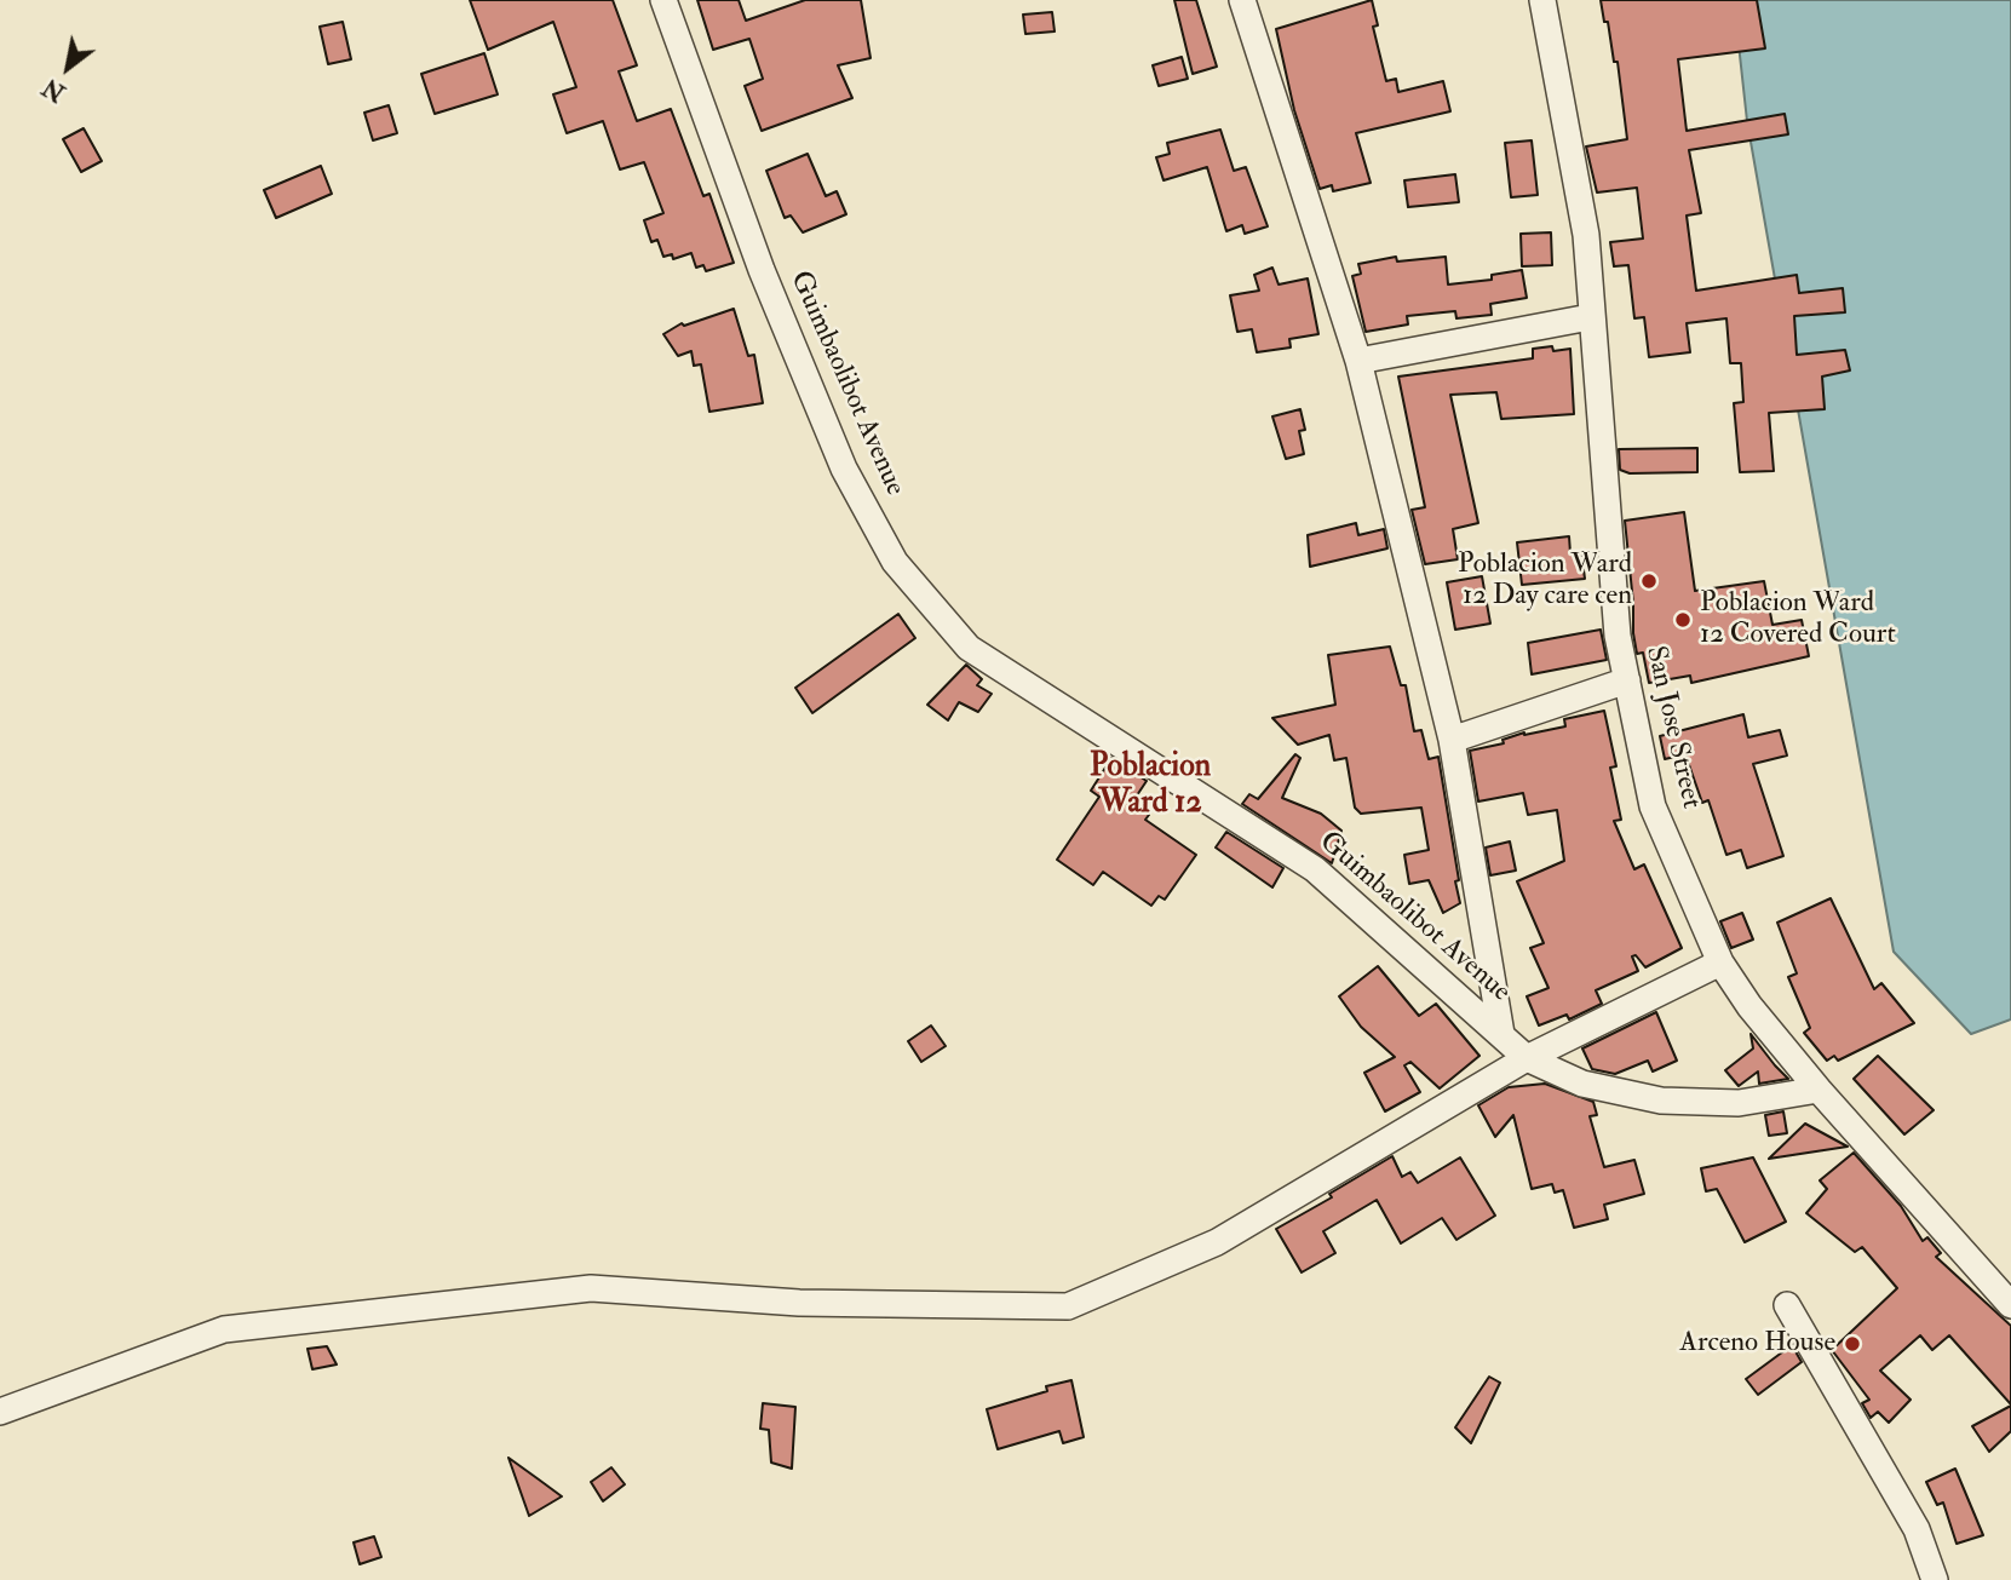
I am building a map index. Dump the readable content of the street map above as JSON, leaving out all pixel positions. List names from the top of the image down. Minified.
{"streets":{"street":["Guimbaolibot Avenue","San Jose Street"]},"crossings":[["Guimbaolibot Avenue","San Jose Street"]],"districts":["Poblacion Ward 12"],"places":["Poblacion Ward 12 Day care cen","Poblacion Ward 12 Covered Court","Arceno House"],"north":"bottom left"}
